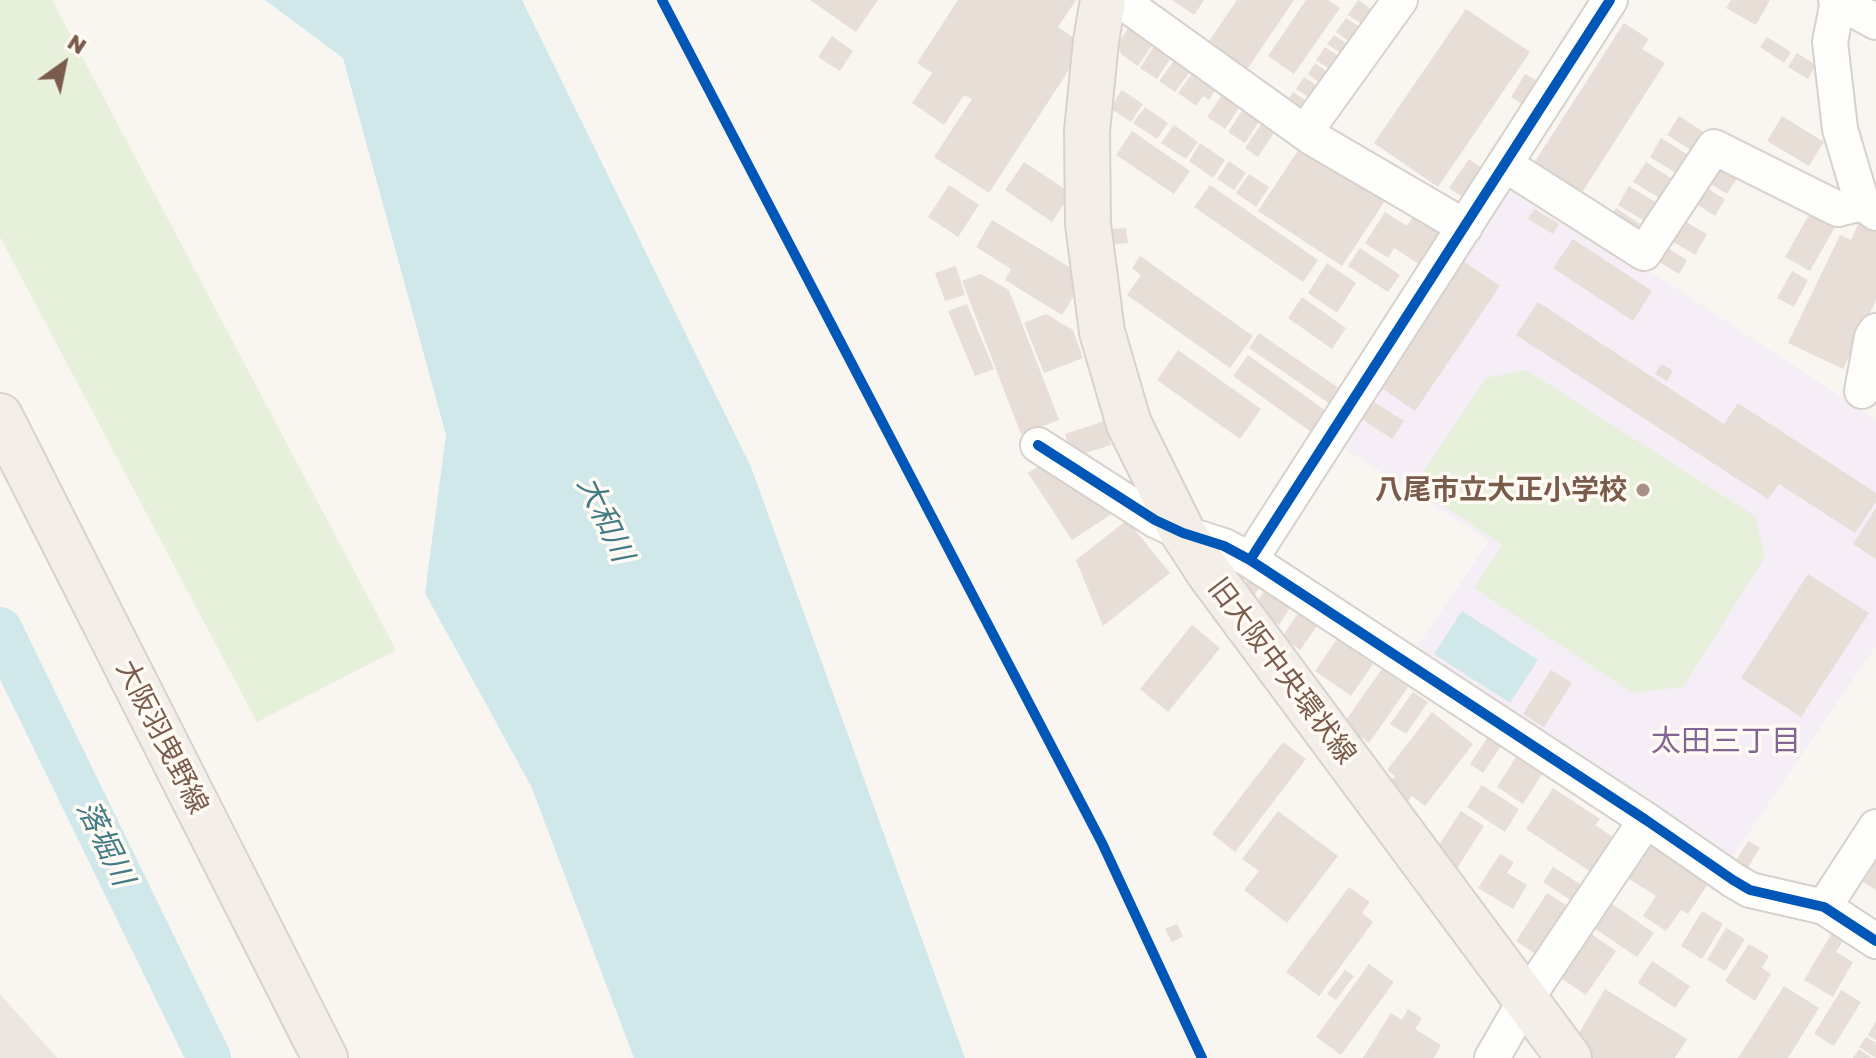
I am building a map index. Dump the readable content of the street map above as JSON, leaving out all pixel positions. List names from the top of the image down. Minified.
{"streets":{"main road":["旧大阪中央環状線","大阪羽曳野線"]},"districts":["太田三丁目"],"water":["大和川","落堀川"],"places":["八尾市立大正小学校"],"north":"top right"}
